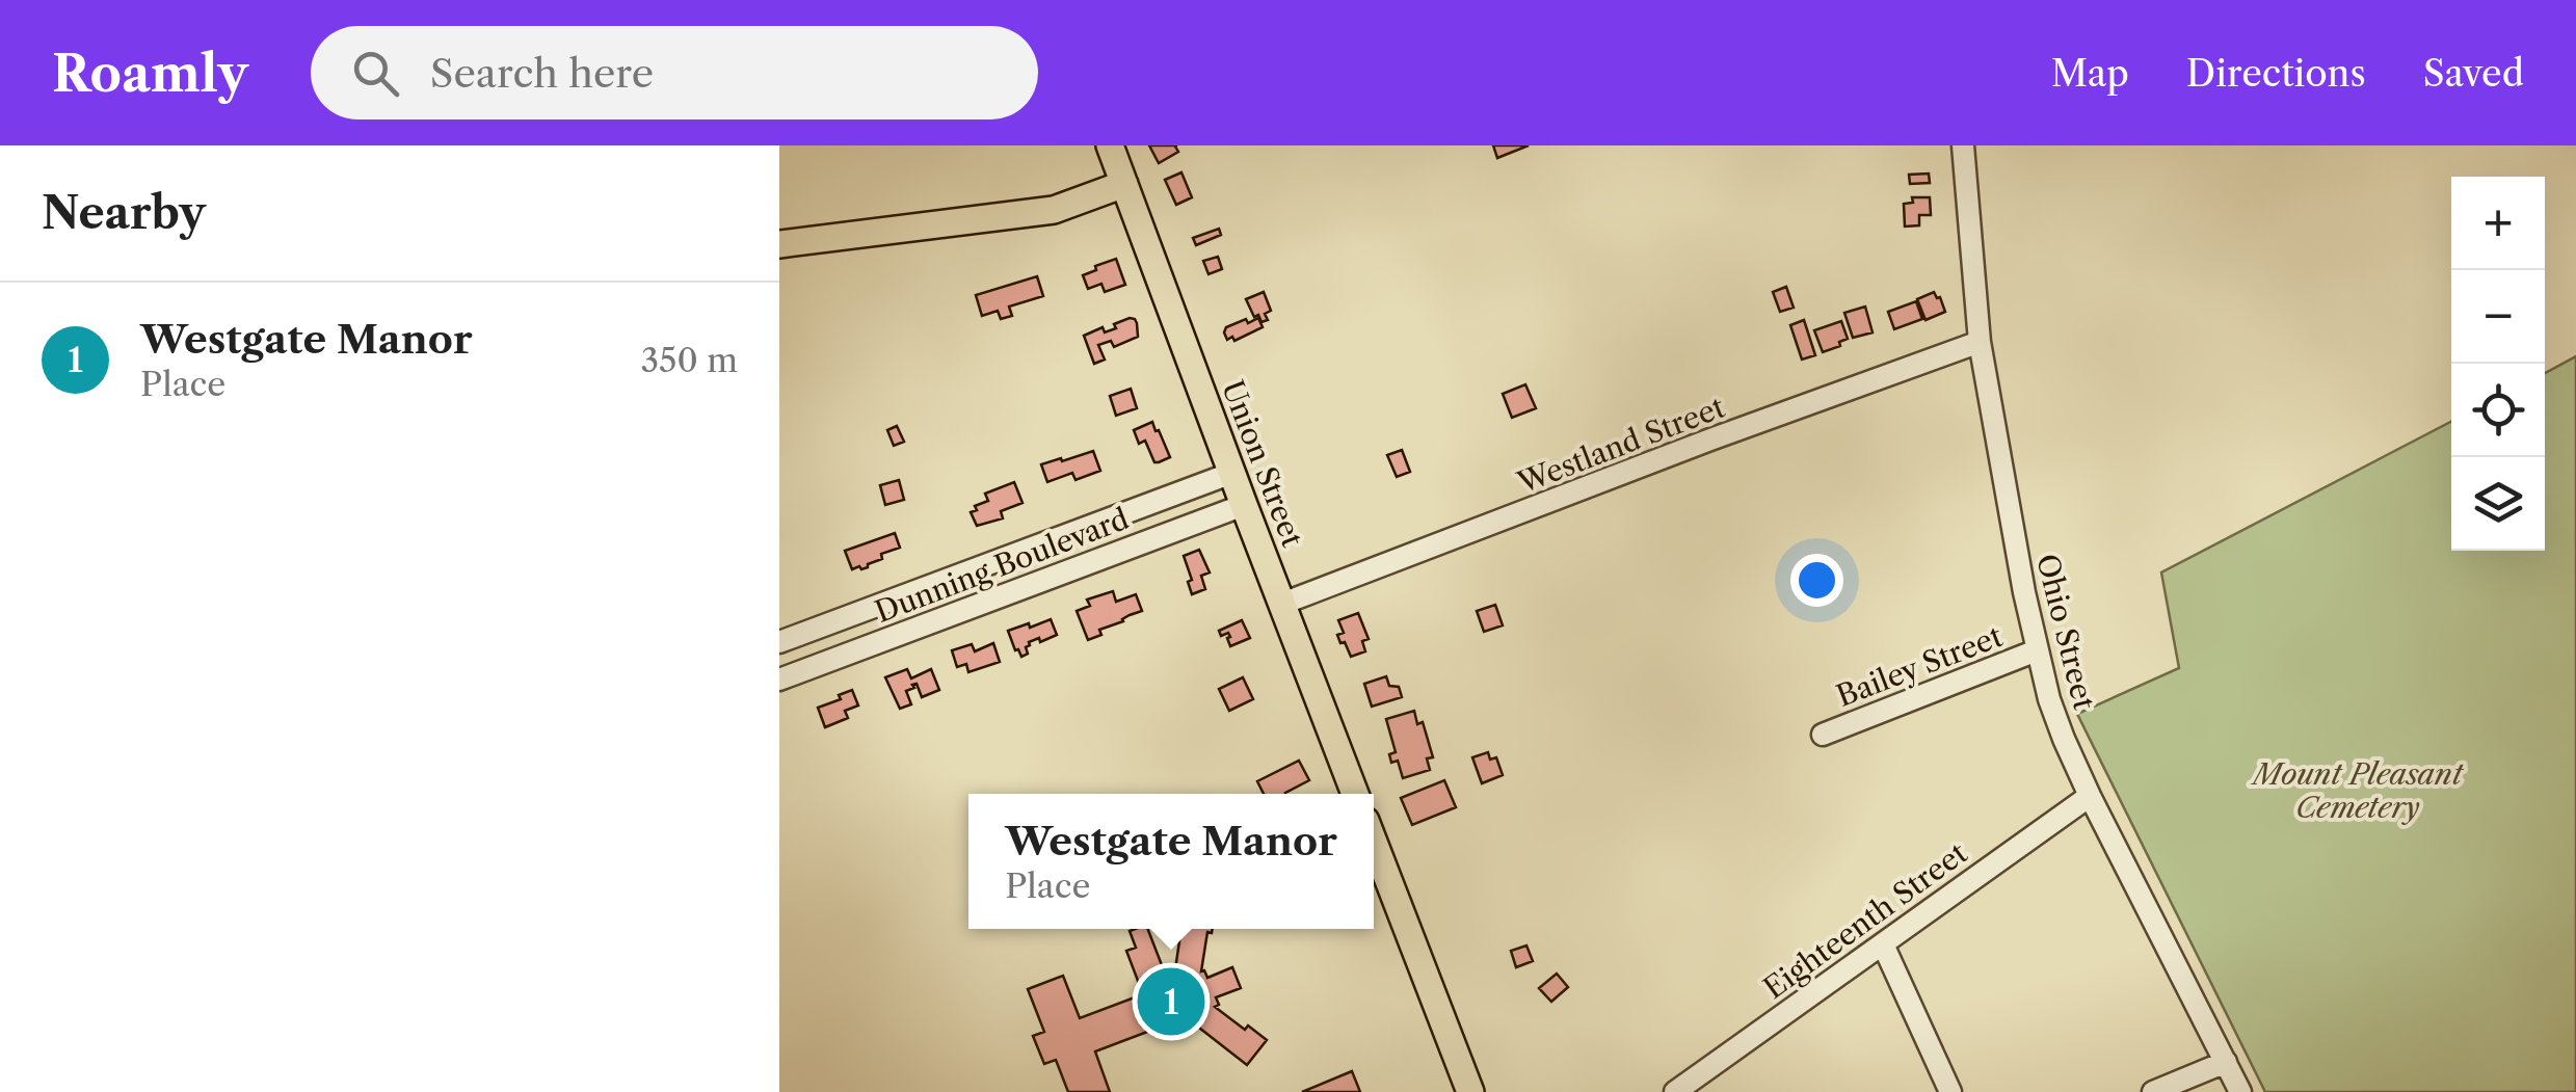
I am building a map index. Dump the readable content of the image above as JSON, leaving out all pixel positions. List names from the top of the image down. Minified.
{"streets":{"main road":["Union Street"],"street":["Westland Street","Dunning Boulevard","Ohio Street","Bailey Street","Eighteenth Street"]},"crossings":[["Westland Street","Union Street"],["Westland Street","Ohio Street"],["Union Street","Dunning Boulevard"],["Ohio Street","Bailey Street"],["Ohio Street","Eighteenth Street"]],"parks":["Mount Pleasant Cemetery"],"page":{"header":"Roamly","search":"Search here","nav":["Map","Directions","Saved"],"heading":"Nearby","map_buttons":["+","−"],"list":[{"mark":"1","name":"Westgate Manor","note":"Place","value":"350 m"}],"popup":["Westgate Manor","Place"],"pins":"1"}}
